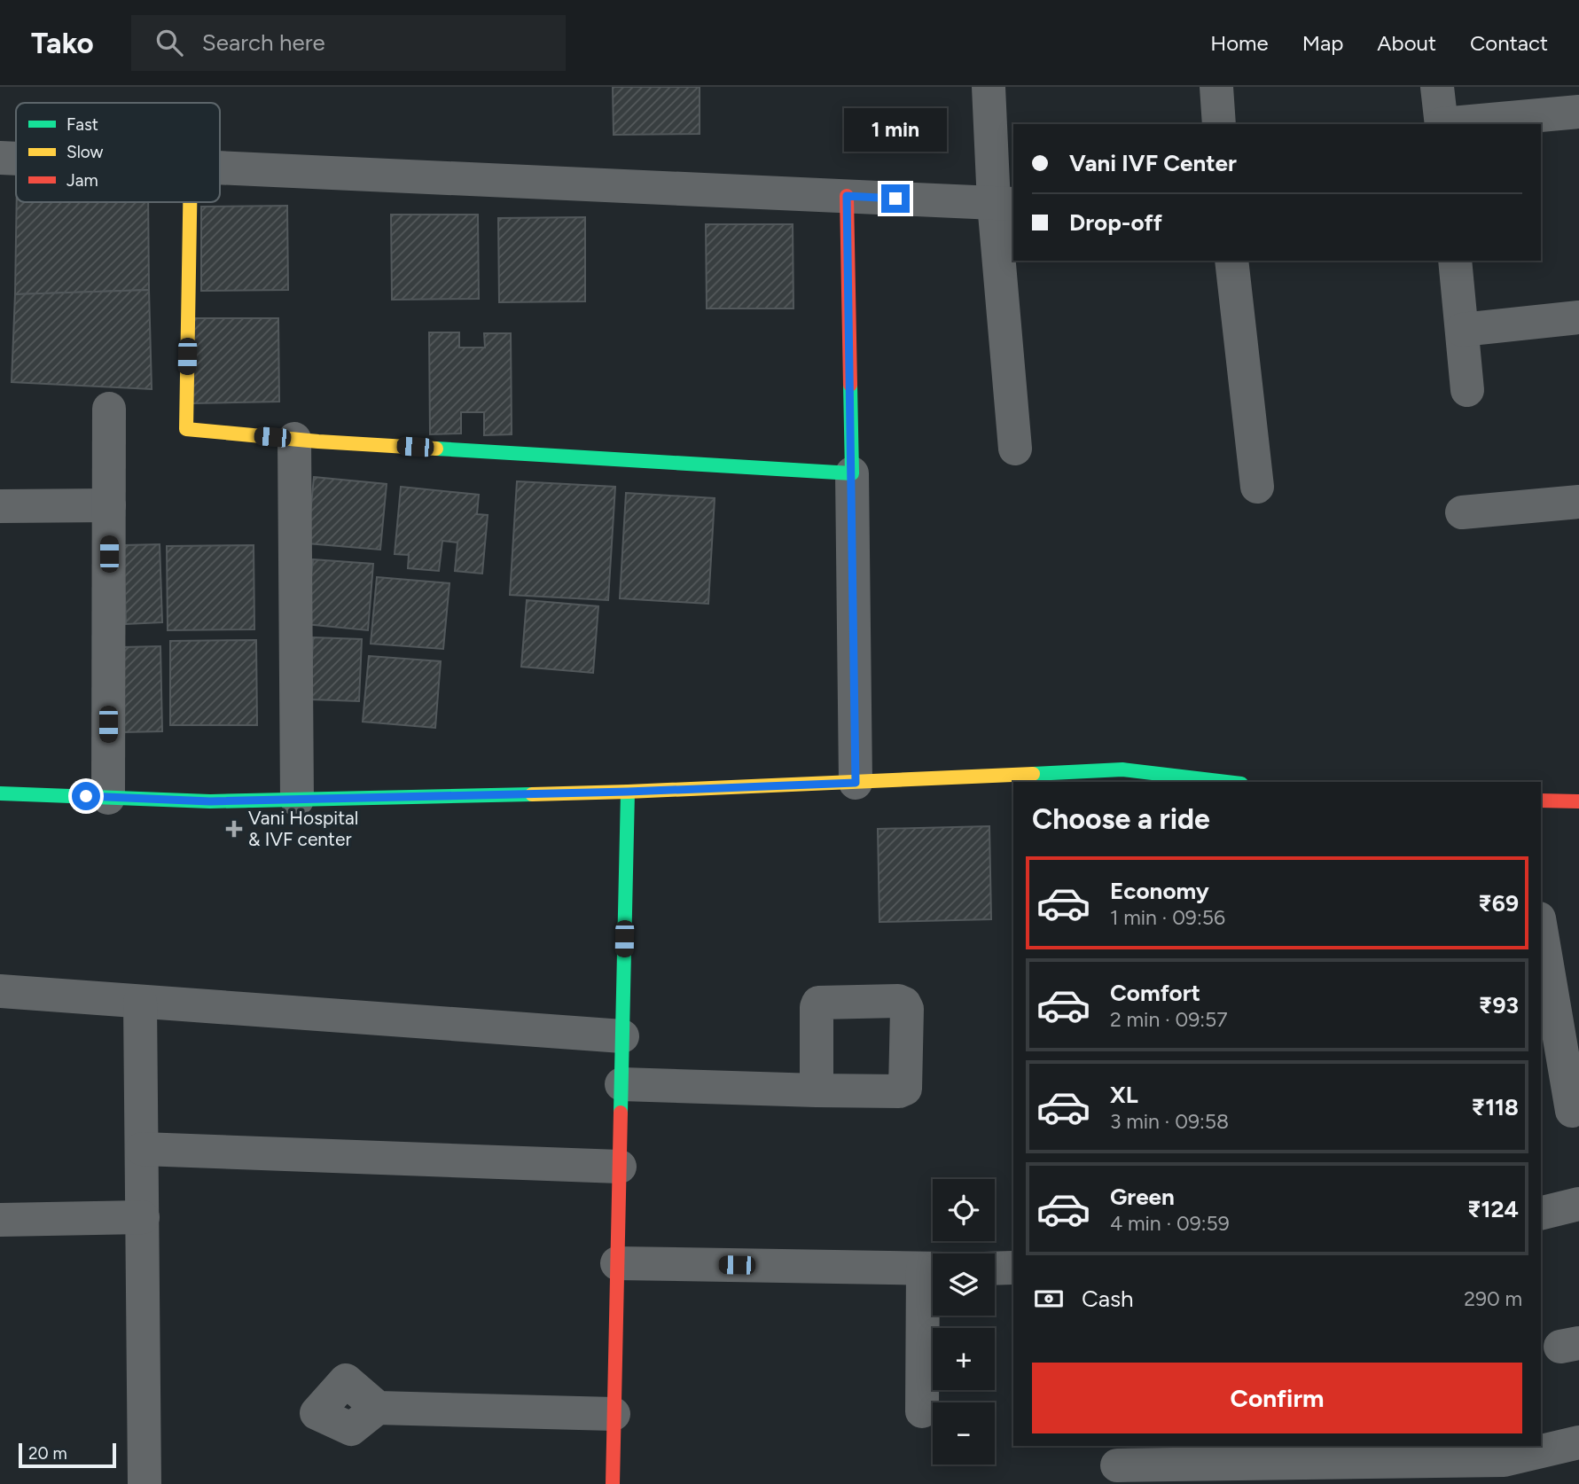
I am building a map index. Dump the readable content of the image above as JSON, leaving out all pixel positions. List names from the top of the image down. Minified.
{"places":{"health":["Vani Hospital & IVF center"]},"legend":["Fast","Slow","Jam"],"scale_bar":"20 m","page":{"header":"Tako","search":"Search here","nav":["Home","Map","About","Contact"],"bubble":"1 min","banner":["Vani IVF Center","Drop-off"],"heading":"Choose a ride","list":[{"name":"Economy","note":"1 min · 09:56","value":"₹69"},{"name":"Comfort","note":"2 min · 09:57","value":"₹93"},{"name":"XL","note":"3 min · 09:58","value":"₹118"},{"name":"Green","note":"4 min · 09:59","value":"₹124"}],"map_buttons":["+","−"],"pay":["Cash","290 m"],"buttons":"Confirm","scale":"20 m"}}
